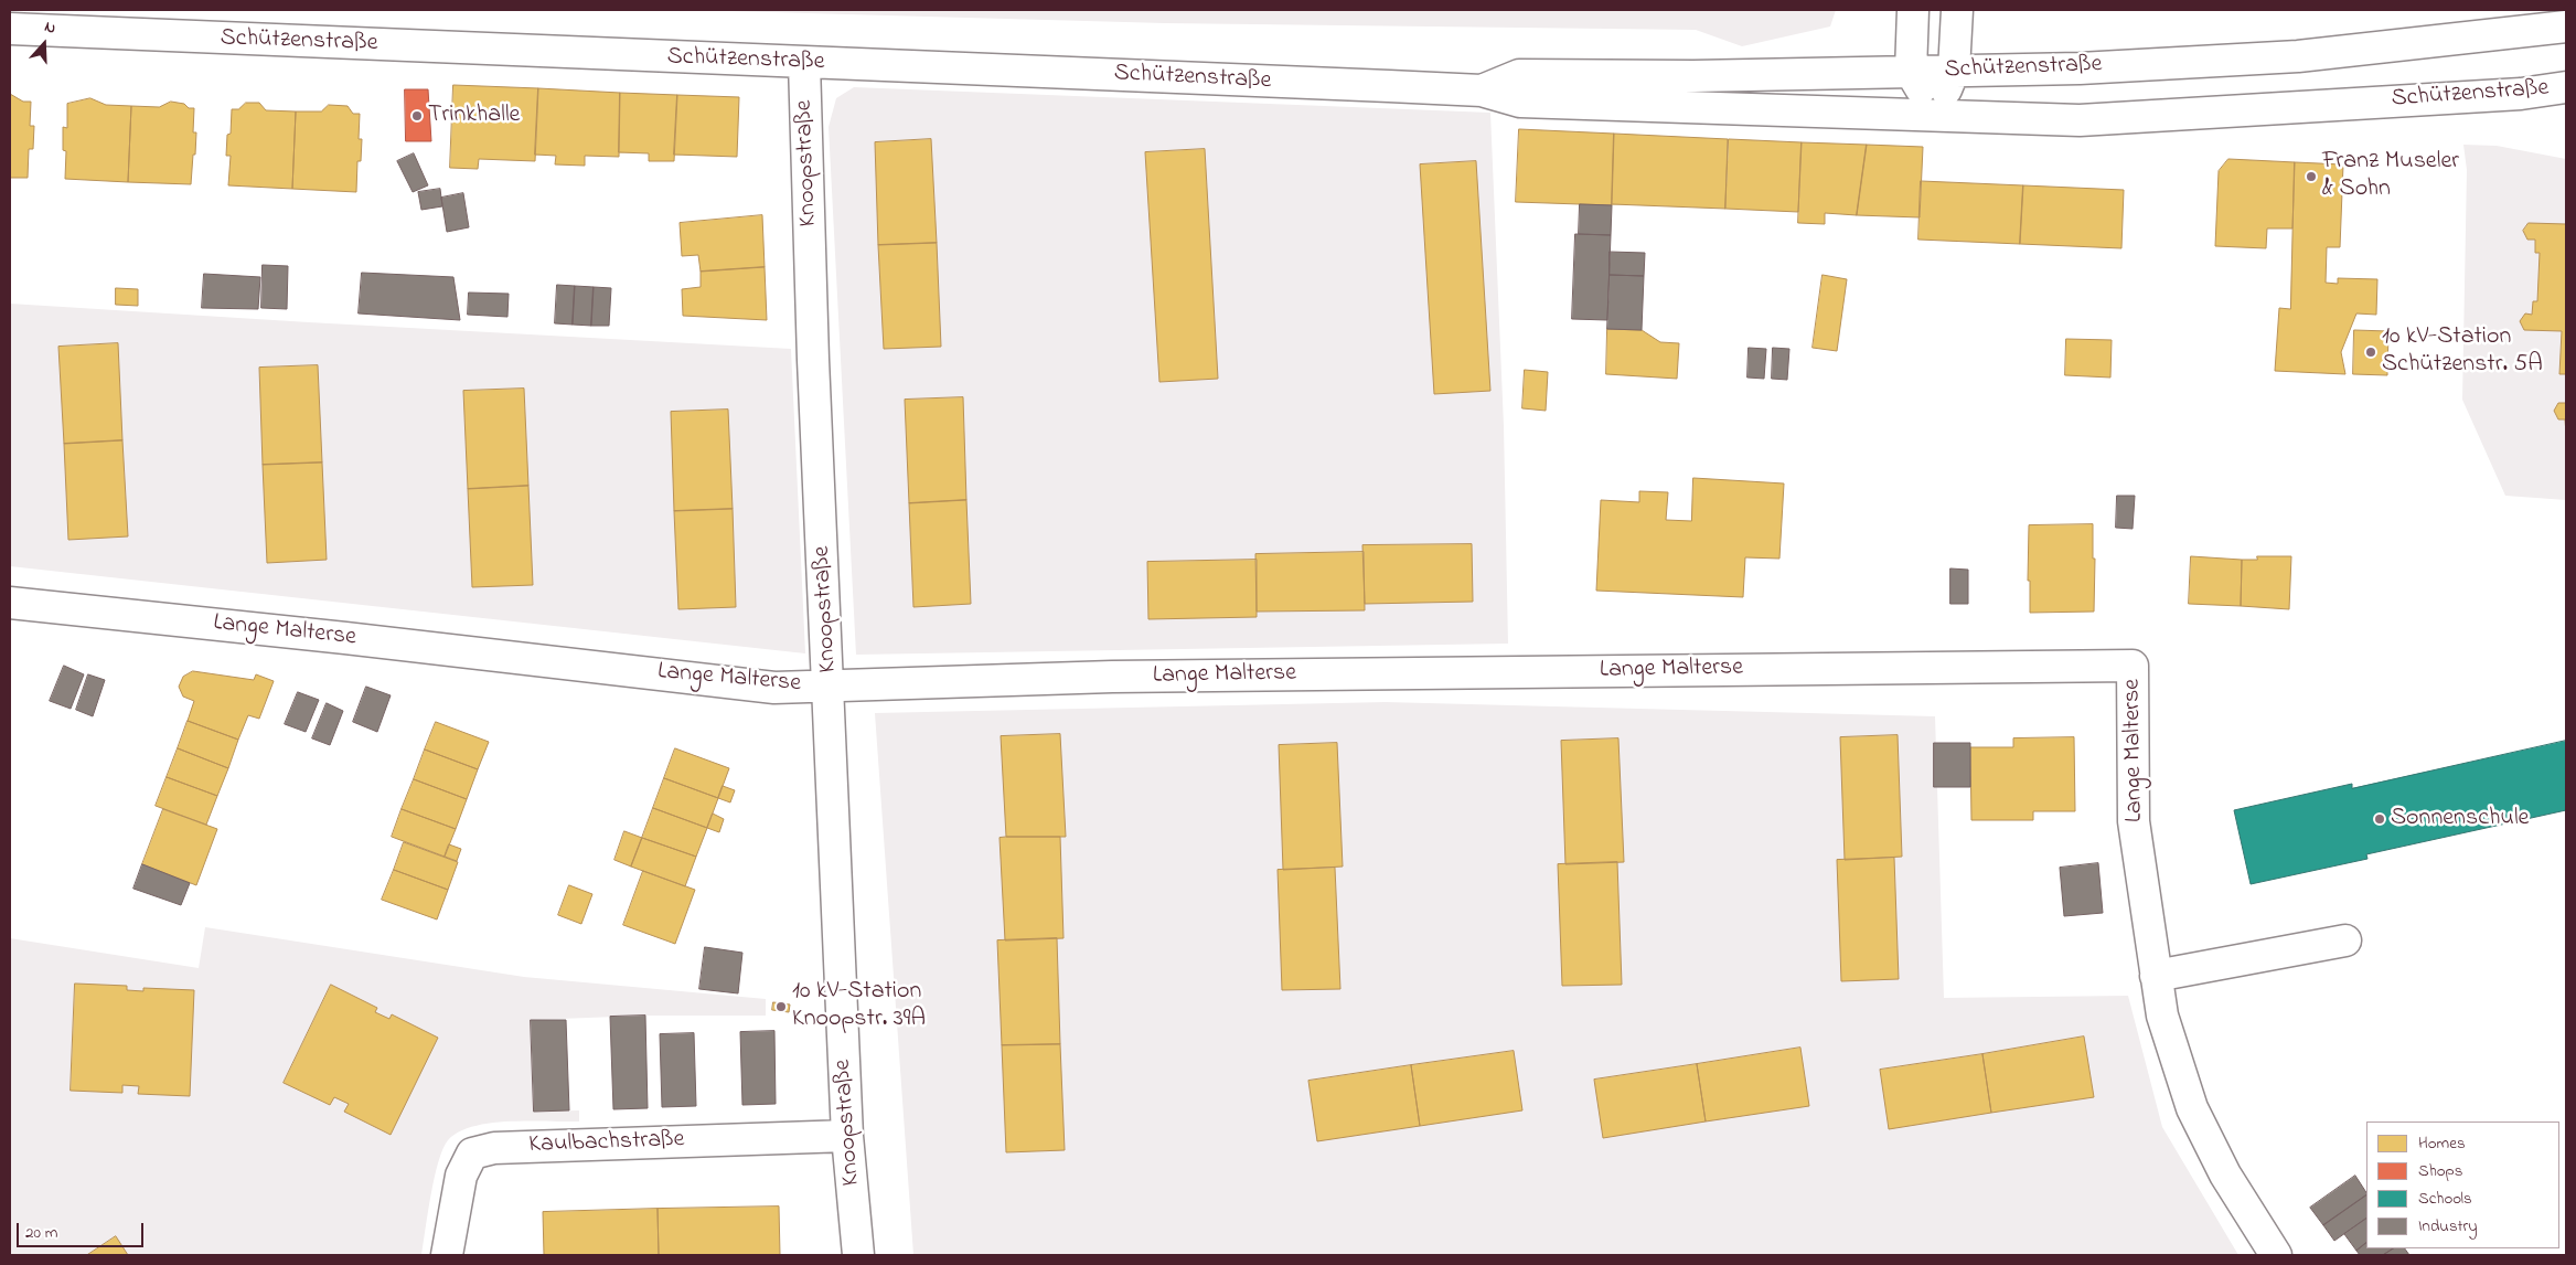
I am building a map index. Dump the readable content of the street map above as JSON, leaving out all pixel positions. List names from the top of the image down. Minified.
{"streets":{"street":["Schützenstraße","Knoopstraße","Lange Malterse","Kaulbachstraße"]},"crossings":[["Schützenstraße","Knoopstraße"],["Knoopstraße","Lange Malterse"],["Knoopstraße","Kaulbachstraße"]],"places":["Trinkhalle","Franz Museler & Sohn","10 kV-Station Schützenstr. 5A","Sonnenschule","10 kV-Station Knoopstr. 39A"],"legend":["Homes","Shops","Schools","Industry"],"scale_bar":"20 m","north":"top"}
